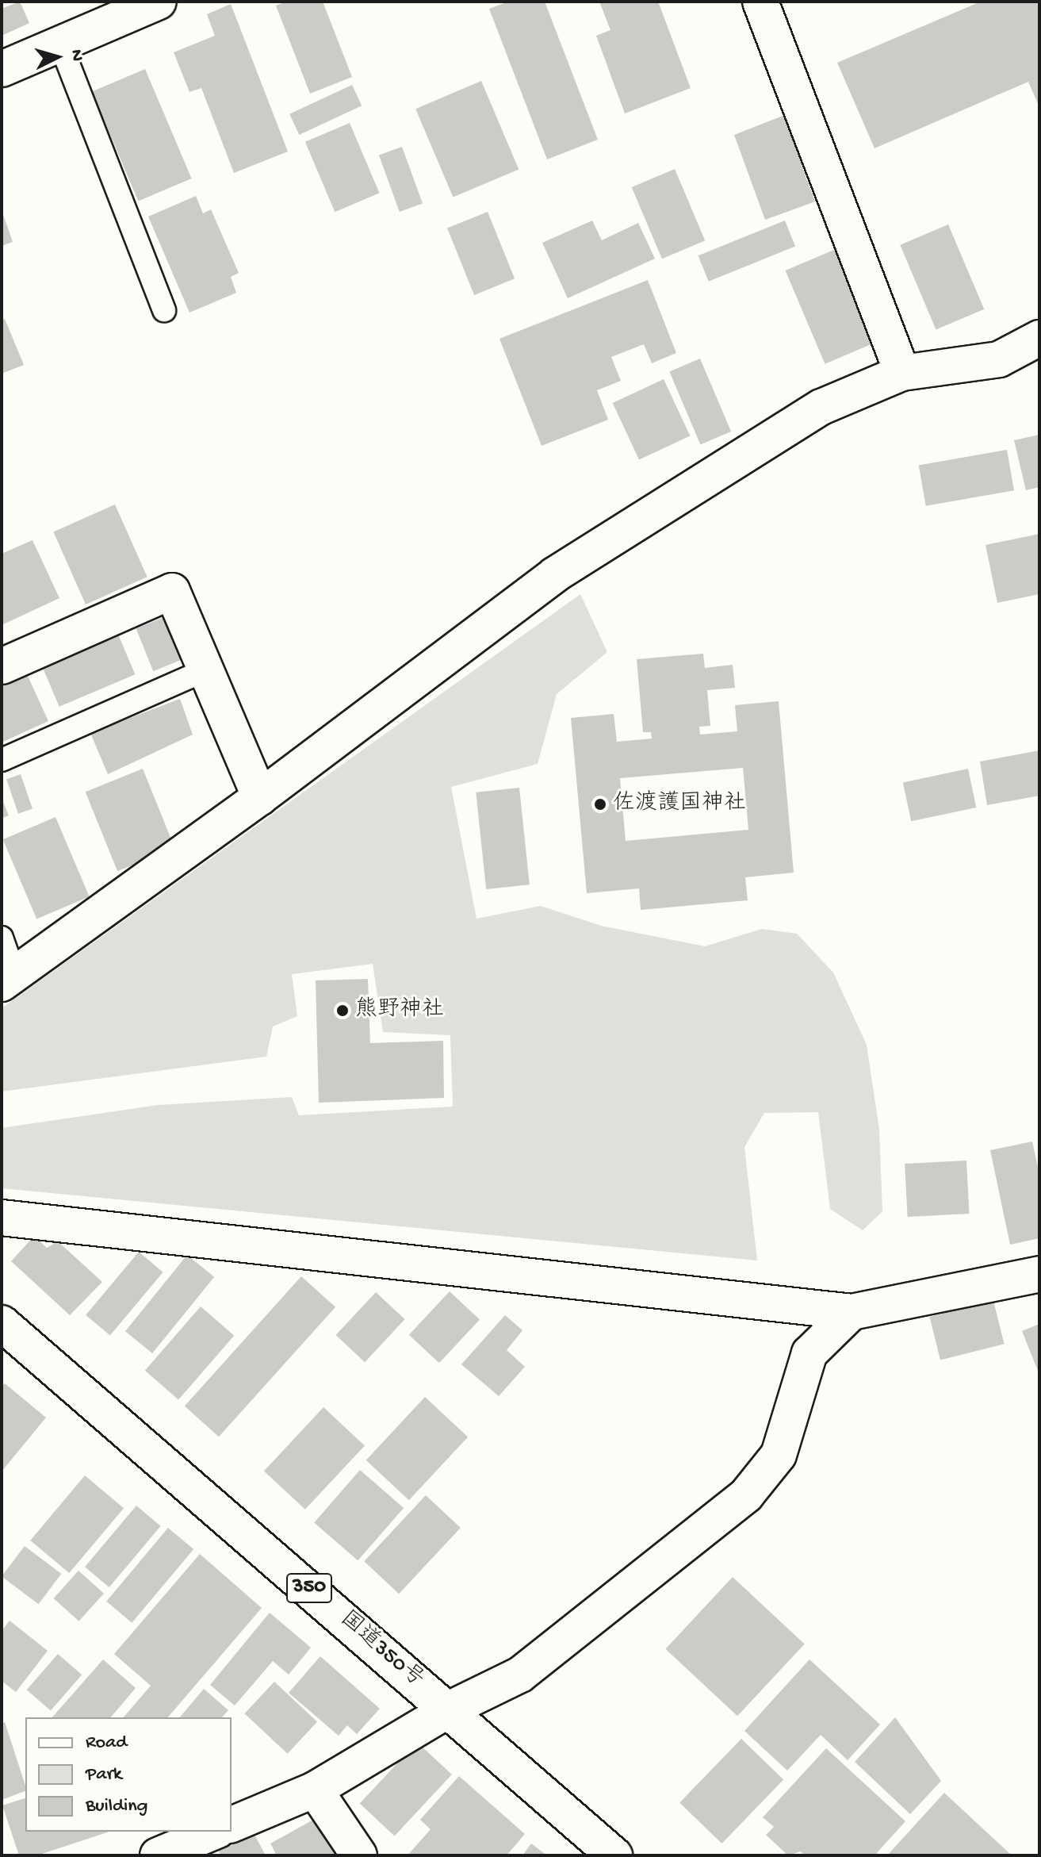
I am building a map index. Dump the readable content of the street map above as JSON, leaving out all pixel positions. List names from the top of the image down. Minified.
{"streets":{"main road":["350","国道350号"]},"places":["佐渡護国神社","熊野神社"],"legend":["Road","Park","Building"],"north":"right"}
